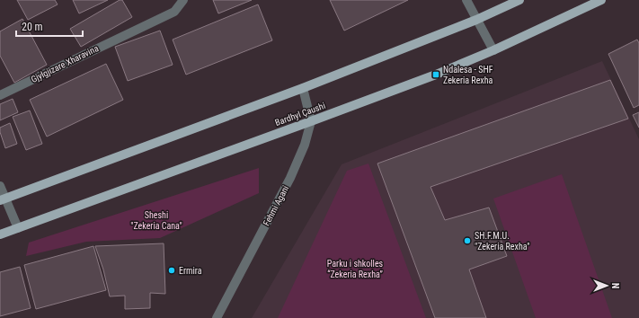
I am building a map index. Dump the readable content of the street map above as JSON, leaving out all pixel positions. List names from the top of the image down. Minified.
{"streets":{"main road":["Bardhyl Çaushi"],"street":["Gjylgjizare Xharavina","Fehmi Agani"]},"crossings":[["Bardhyl Çaushi","Fehmi Agani"]],"parks":["Sheshi \"Zekeria Cana\"","Parku i shkolles “Zekeria Rexha”"],"places":{"transit":["Ndalesa - SHF Zekeria Rexha"],"other":["SH.F.M.U. \"Zekeria Rexha\"","Ermira"]},"scale_bar":"20 m","north":"right"}
